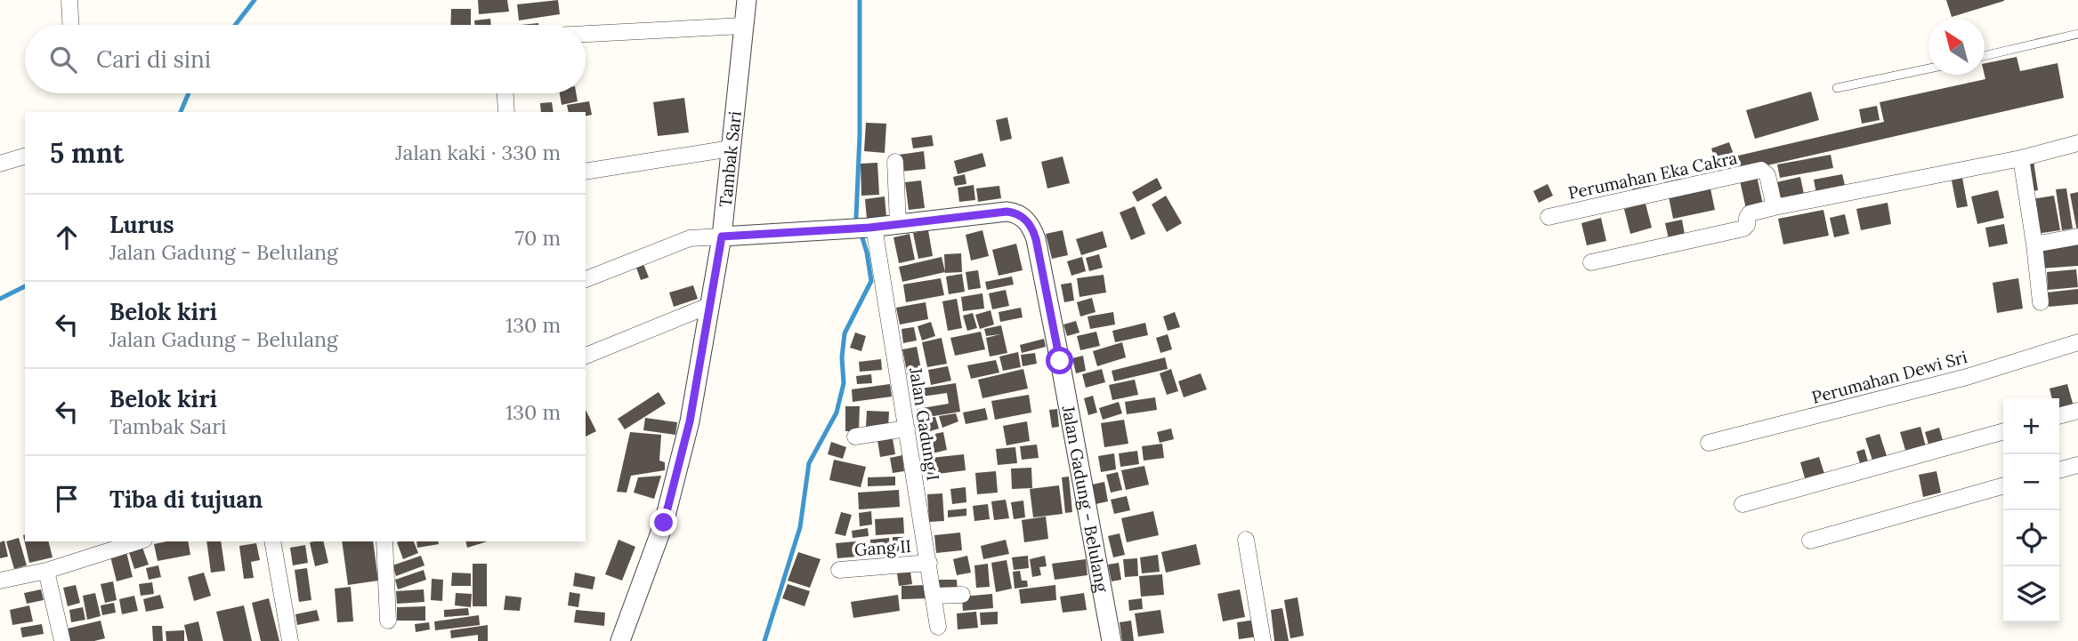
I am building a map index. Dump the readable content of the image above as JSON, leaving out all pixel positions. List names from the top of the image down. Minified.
{"streets":{"street":["Tambak Sari","Perumahan Eka Cakra","Perumahan Dewi Sri","Jalan Gadung I","Jalan Gadung - Belulang","Gang II"]},"crossings":[["Tambak Sari","Jalan Gadung - Belulang"],["Jalan Gadung I","Jalan Gadung - Belulang"],["Jalan Gadung I","Gang II"]],"north":"top left","page":{"search":"Cari di sini","heading":["5 mnt","Jalan kaki · 330 m"],"list":[["Lurus","Jalan Gadung - Belulang","70 m"],["Belok kiri","Jalan Gadung - Belulang","130 m"],["Belok kiri","Tambak Sari","130 m"],"Tiba di tujuan"],"map_buttons":["+","−"]}}
